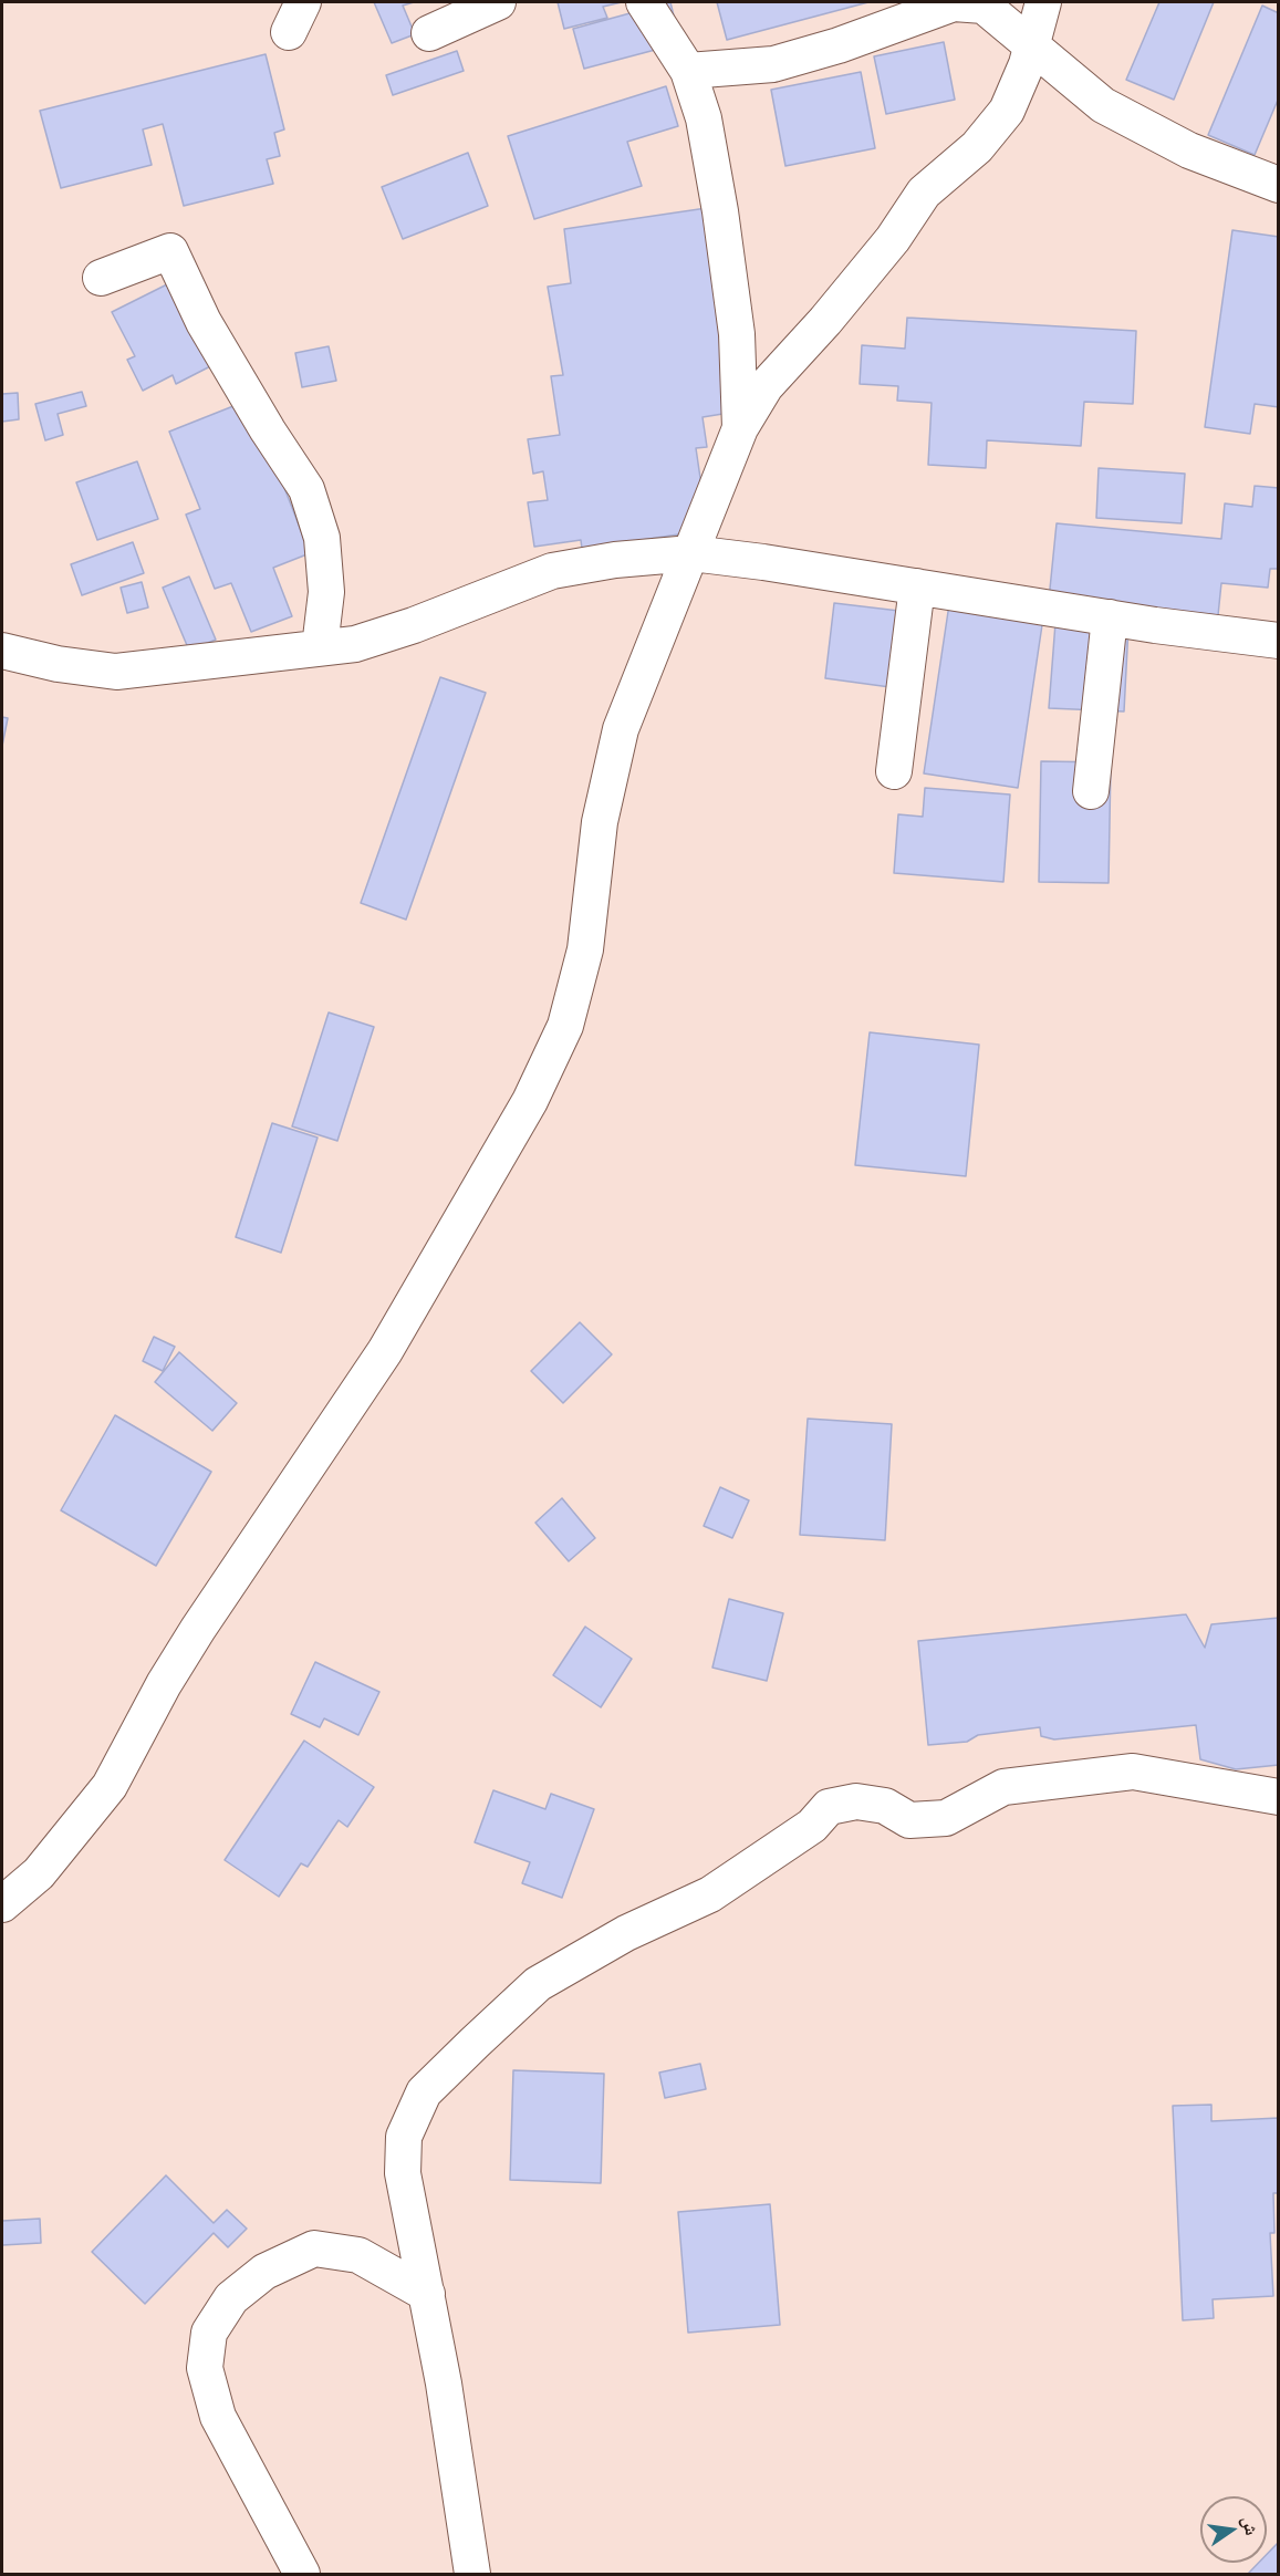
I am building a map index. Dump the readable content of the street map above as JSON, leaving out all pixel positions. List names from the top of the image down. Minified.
{"north":"right"}
